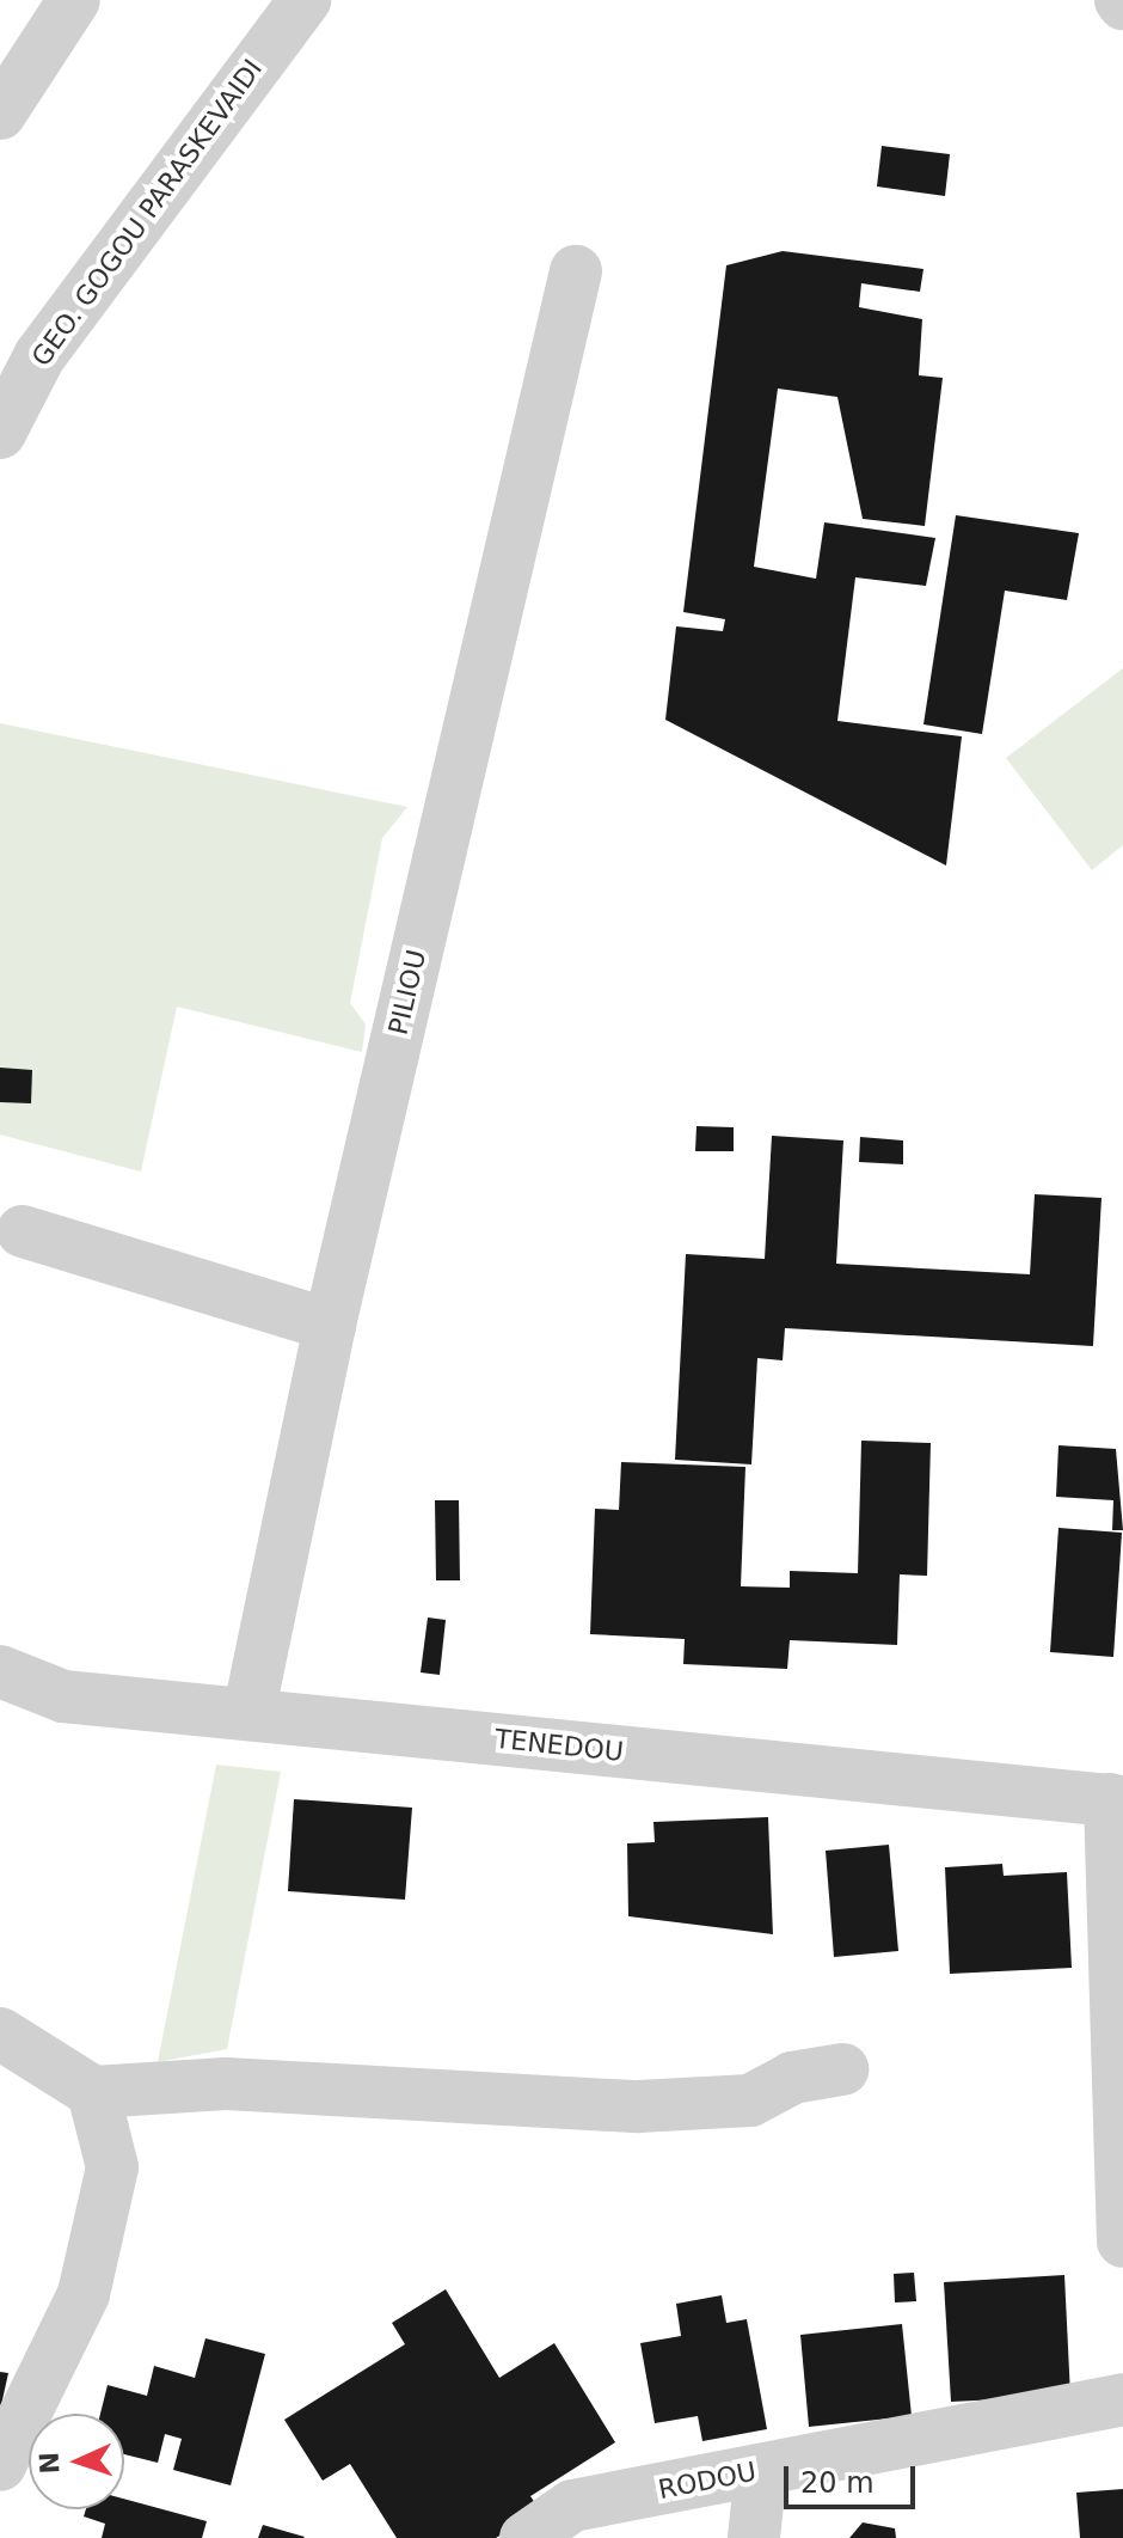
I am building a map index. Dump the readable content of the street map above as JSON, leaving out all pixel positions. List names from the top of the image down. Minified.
{"streets":{"street":["GEO. GOGOU PARASKEVAIDI","PILIOU","TENEDOU","RODOU"]},"crossings":[["PILIOU","TENEDOU"]],"scale_bar":"20 m","north":"left"}
